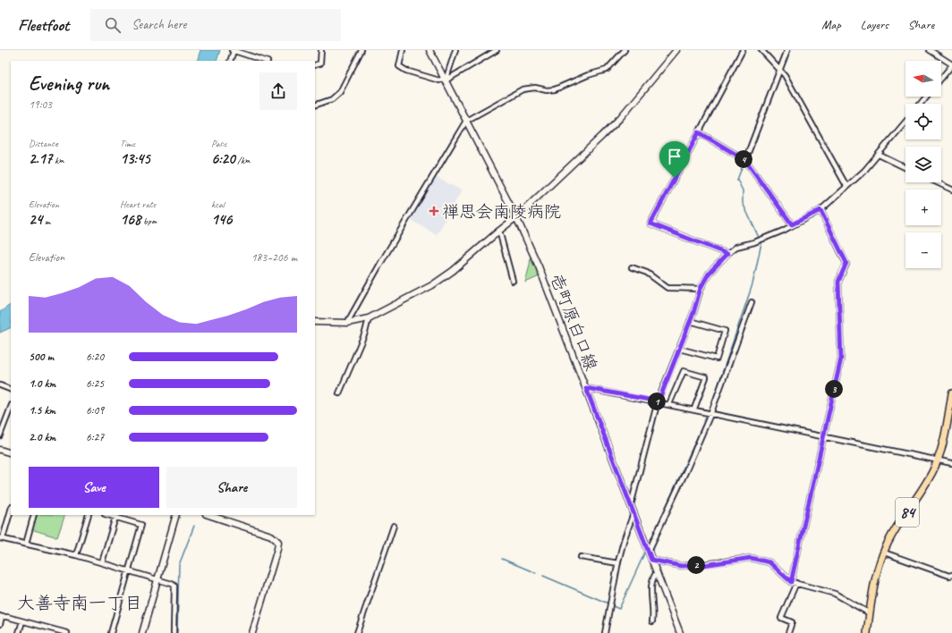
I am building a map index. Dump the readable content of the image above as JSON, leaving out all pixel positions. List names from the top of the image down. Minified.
{"streets":{"main road":["84"],"street":["壱町原白口線"]},"districts":["大善寺南一丁目"],"places":{"health":["禅思会南陵病院"]},"north":"left","page":{"header":"Fleetfoot","search":"Search here","nav":["Map","Layers","Share"],"map_buttons":["+","−"],"heading":["Evening run","19:03"],"stats":[["Distance","2.17 km"],["Time","13:45"],["Pace","6:20 /km"],["Elevation","24 m"],["Heart rate","168 bpm"],["kcal","146"]],"pins":["4","3","1","2"],"chart":["Elevation","183–206 m"],"list":[{"name":"500 m","note":"6:20"},{"name":"1.0 km","note":"6:25"},{"name":"1.5 km","note":"6:09"},{"name":"2.0 km","note":"6:27"}],"buttons":["Save","Share"]}}
